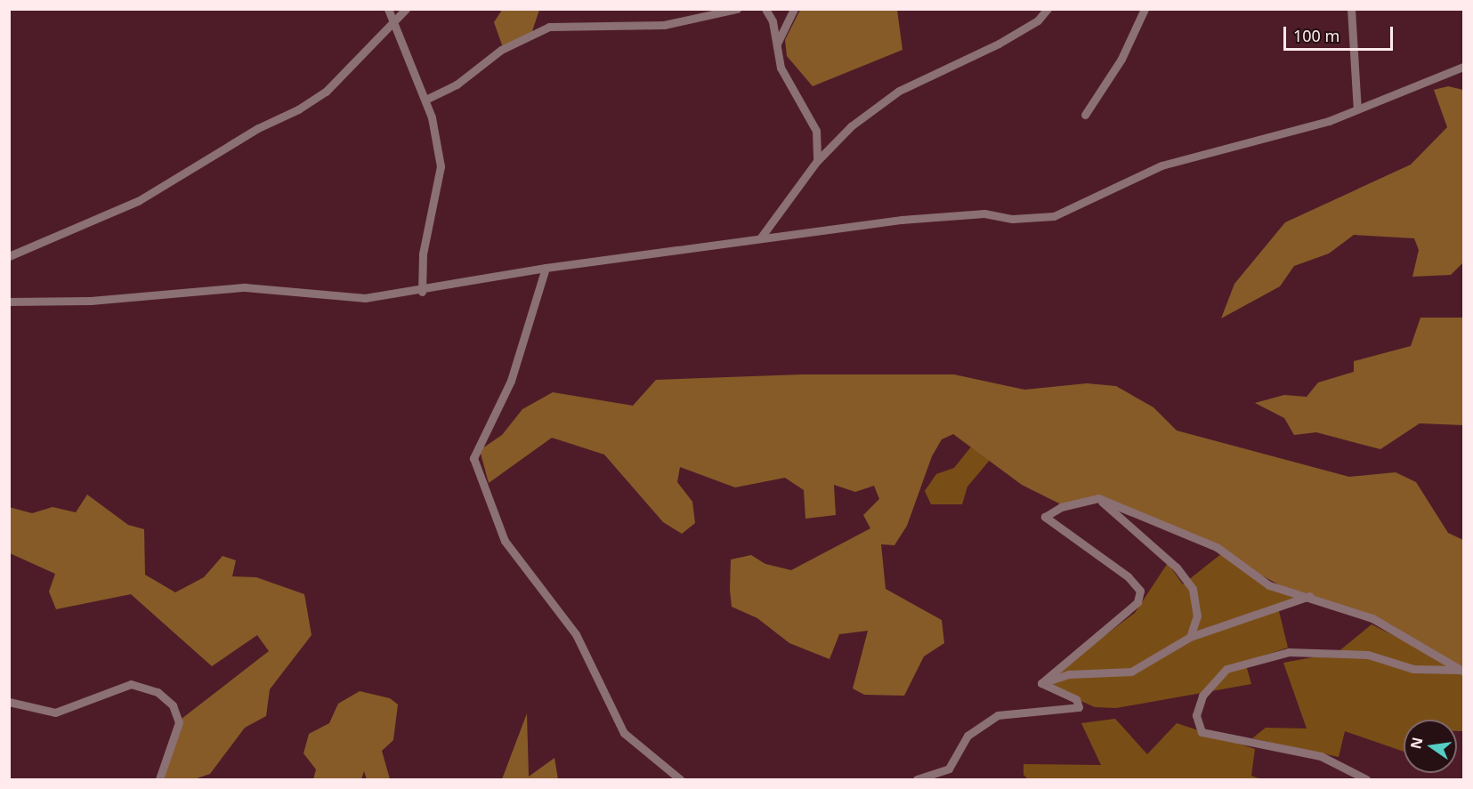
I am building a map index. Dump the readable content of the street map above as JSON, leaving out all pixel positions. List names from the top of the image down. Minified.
{"scale_bar":"100 m","north":"left"}
